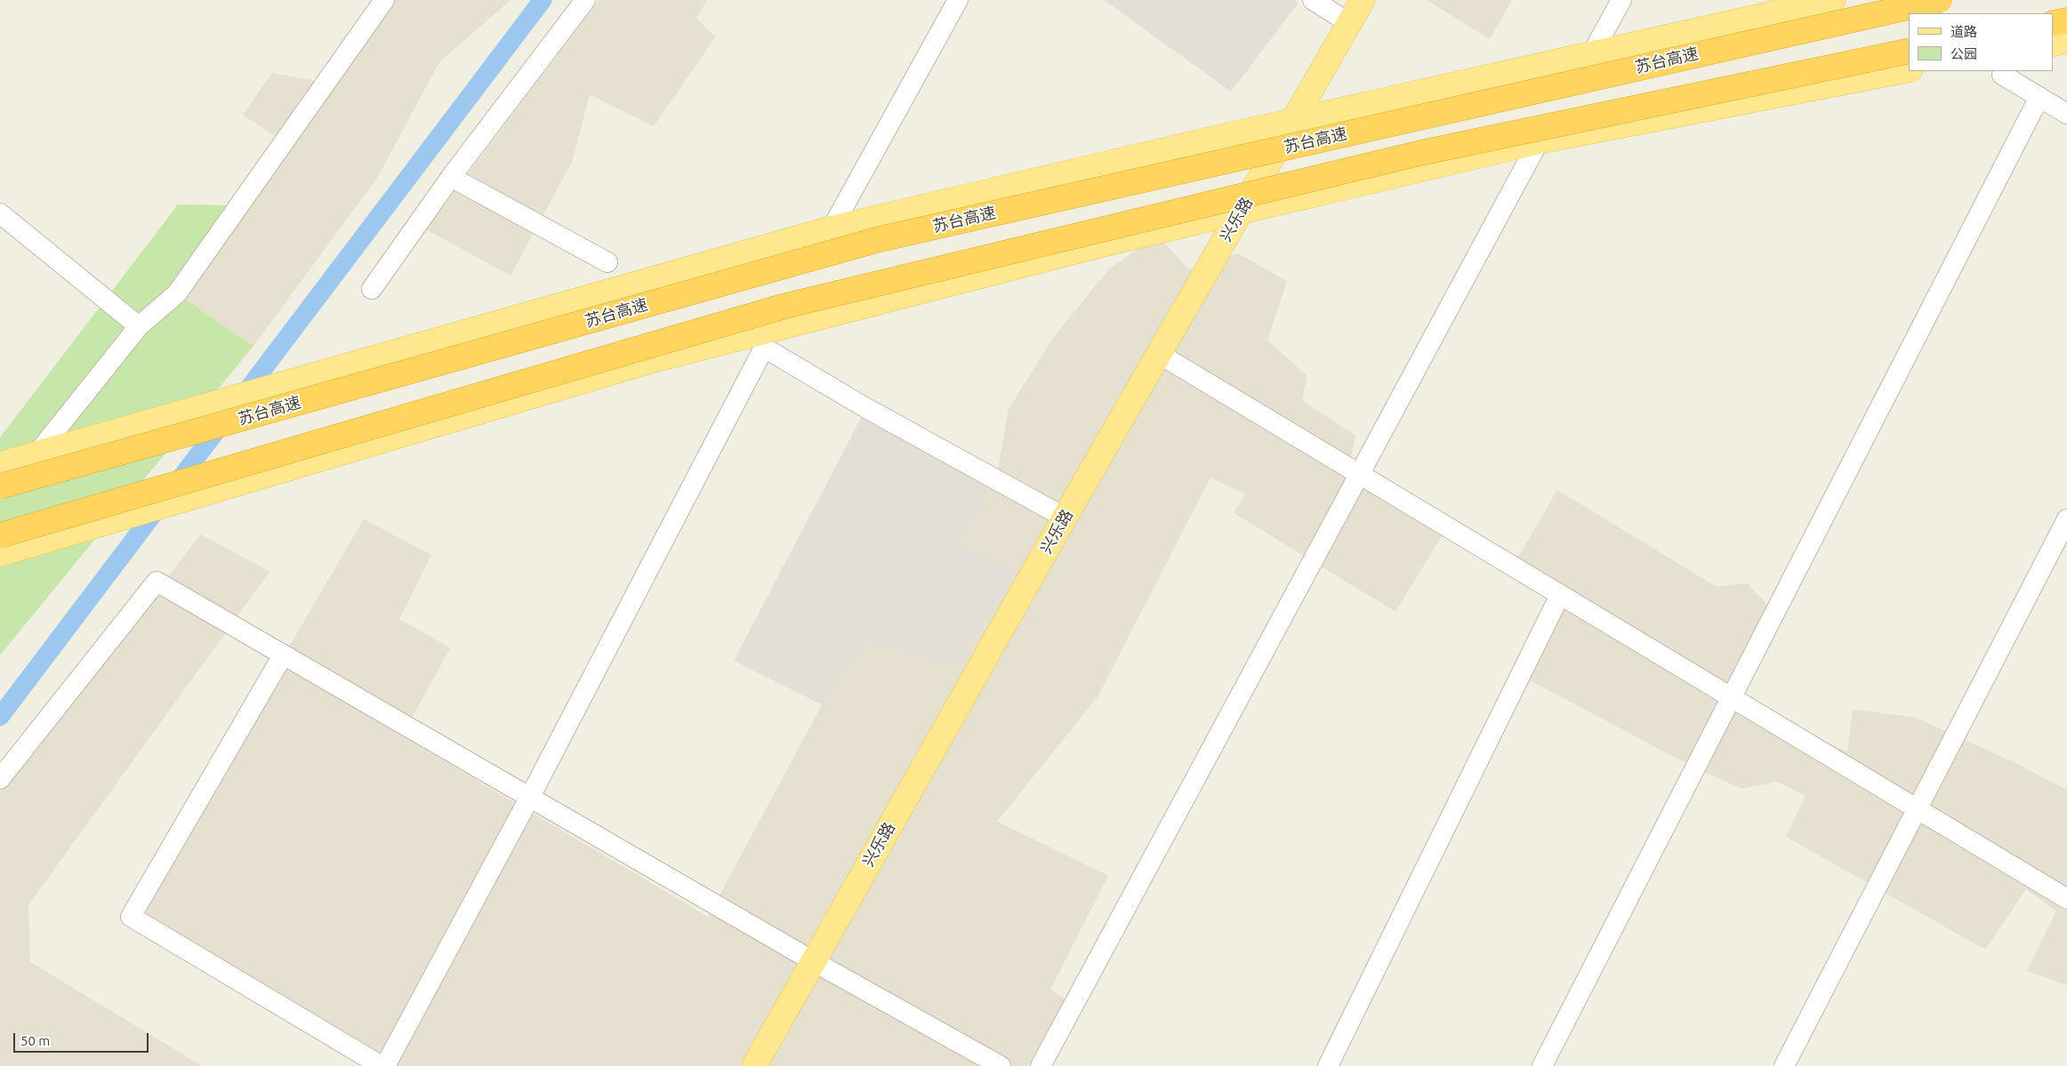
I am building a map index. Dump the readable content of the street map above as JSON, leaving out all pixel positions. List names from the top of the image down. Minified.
{"streets":{"highway":["苏台高速"],"main road":["兴乐路"]},"legend":["道路","公园"],"scale_bar":"50 m"}
